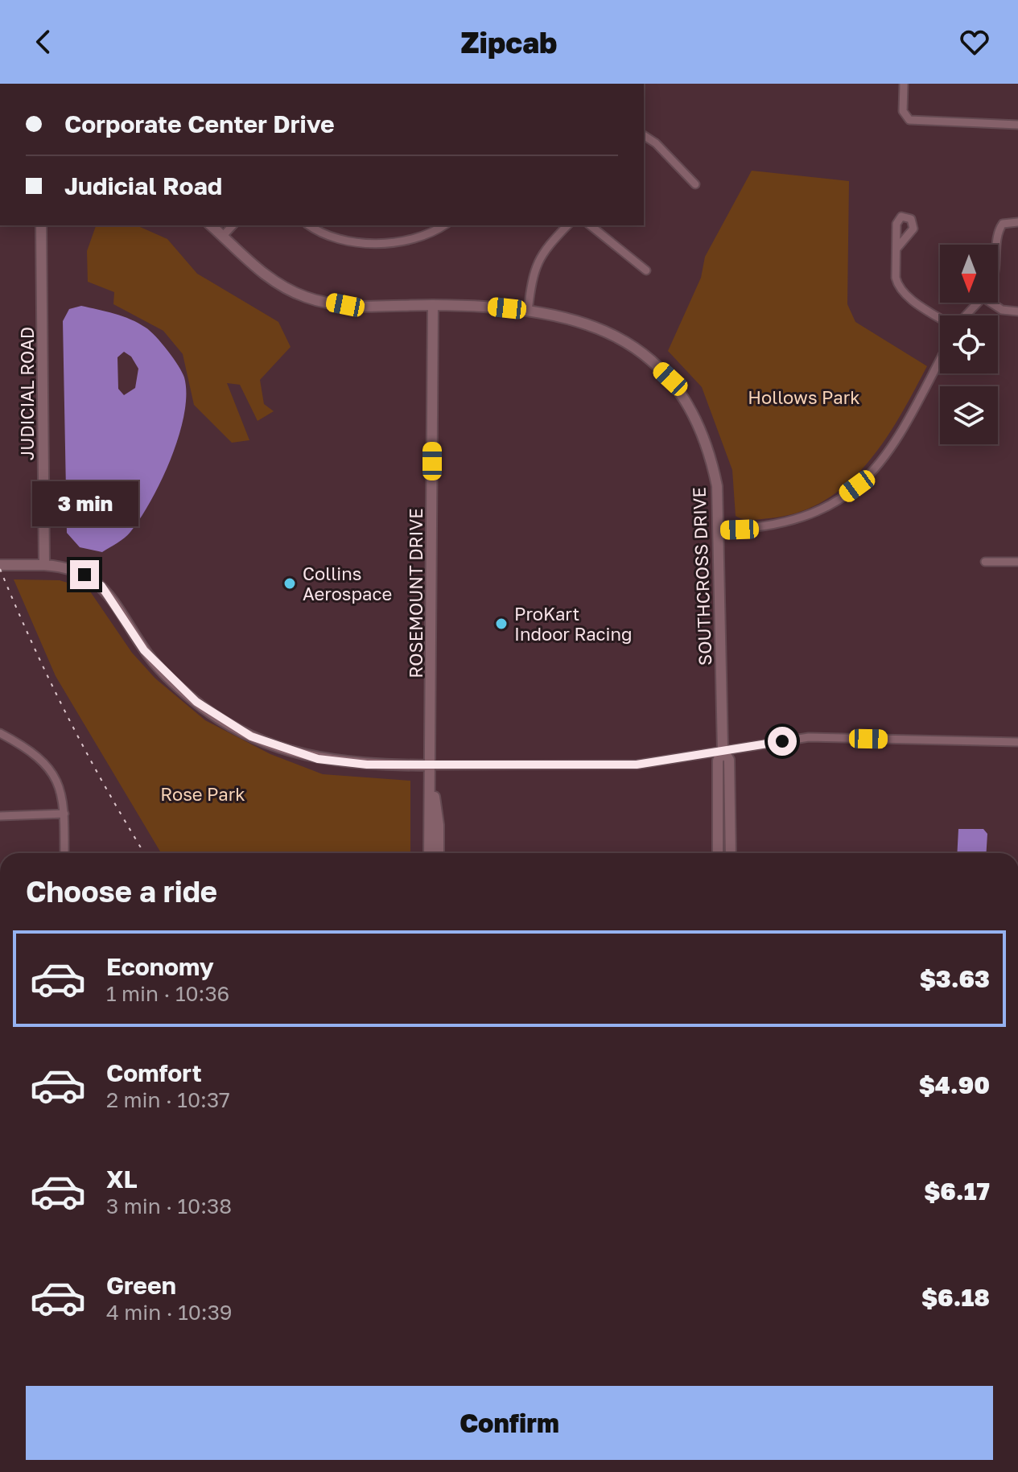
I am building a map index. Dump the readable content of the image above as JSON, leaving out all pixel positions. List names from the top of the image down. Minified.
{"streets":{"street":["JUDICIAL ROAD","SOUTHCROSS DRIVE","ROSEMOUNT DRIVE"]},"crossings":[["SOUTHCROSS DRIVE","ROSEMOUNT DRIVE"]],"parks":["Hollows Park","Rose Park"],"places":["Collins Aerospace","ProKart Indoor Racing"],"north":"bottom","page":{"header":"Zipcab","banner":["Corporate Center Drive","Judicial Road"],"bubble":"3 min","heading":"Choose a ride","list":[{"name":"Economy","note":"1 min · 10:36","value":"$3.63"},{"name":"Comfort","note":"2 min · 10:37","value":"$4.90"},{"name":"XL","note":"3 min · 10:38","value":"$6.17"},{"name":"Green","note":"4 min · 10:39","value":"$6.18"}],"buttons":"Confirm"}}
